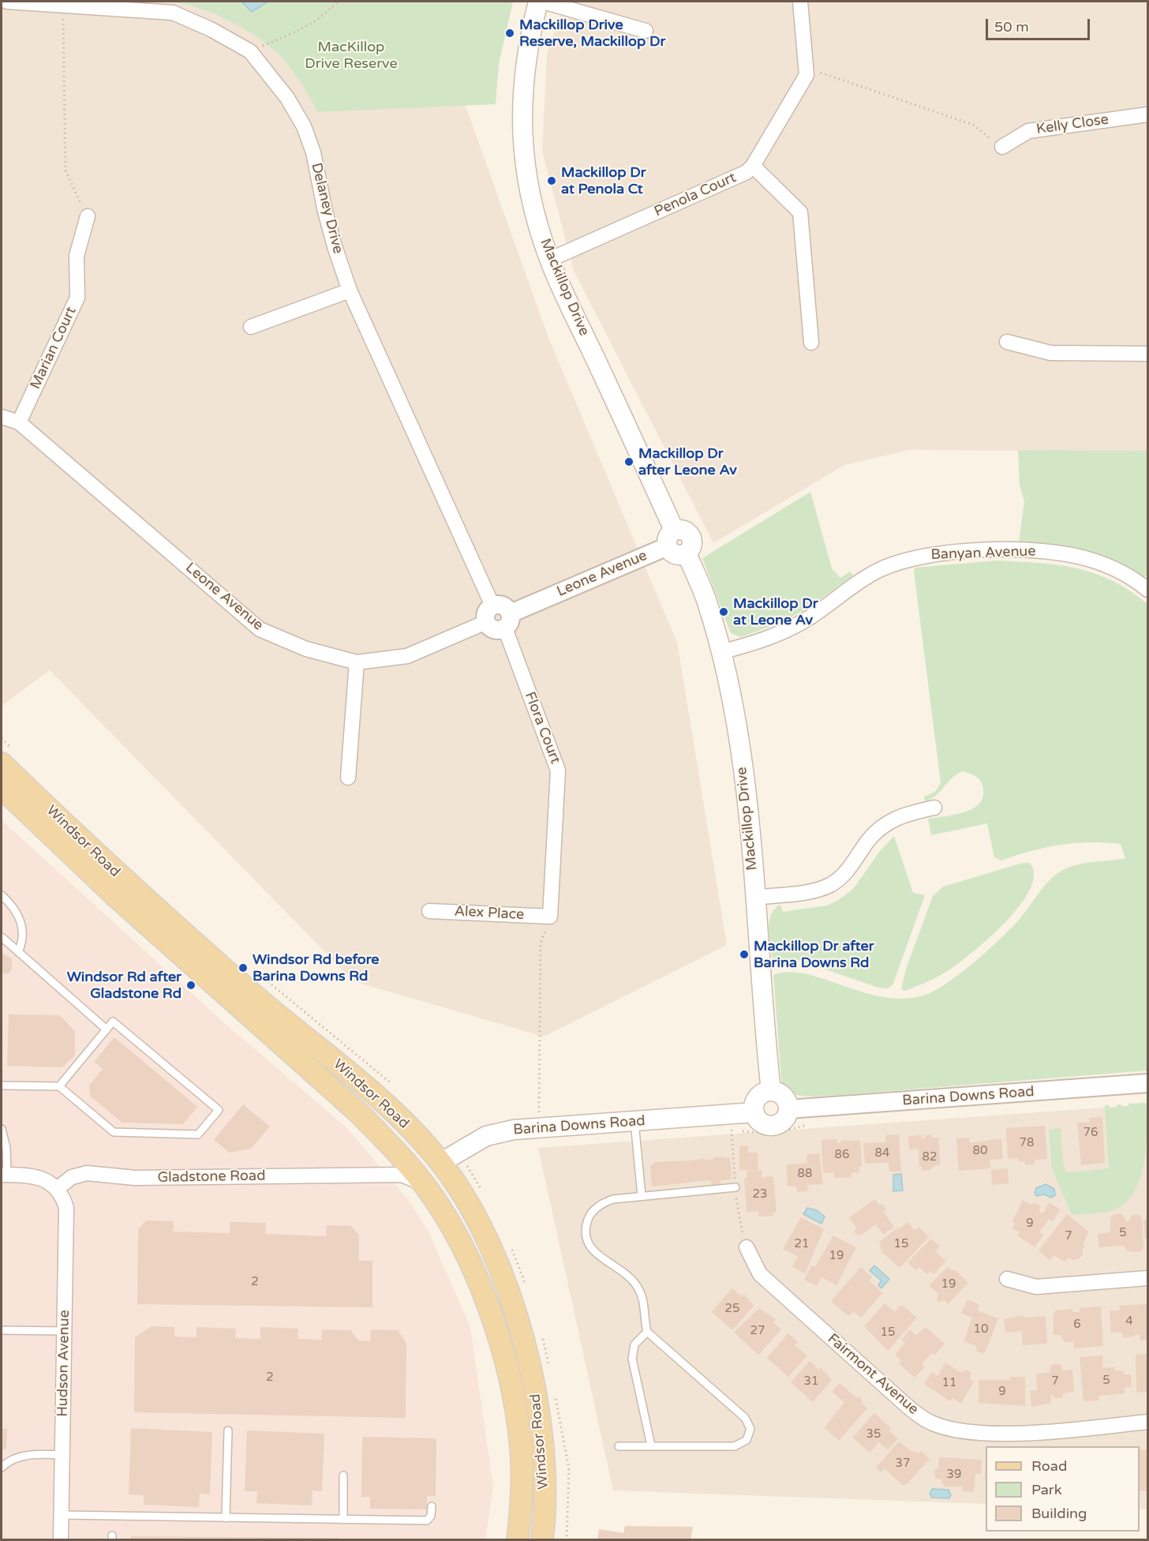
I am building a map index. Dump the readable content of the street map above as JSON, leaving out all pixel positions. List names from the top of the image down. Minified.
{"streets":{"main road":["Mackillop Drive","Windsor Road","Barina Downs Road"],"street":["Kelly Close","Penola Court","Delaney Drive","Marian Court","Banyan Avenue","Leone Avenue","Flora Court","Alex Place","Gladstone Road","Hudson Avenue","Fairmont Avenue"]},"crossings":[["Penola Court","Mackillop Drive"],["Delaney Drive","Leone Avenue"],["Delaney Drive","Flora Court"],["Mackillop Drive","Banyan Avenue"],["Mackillop Drive","Leone Avenue"],["Mackillop Drive","Barina Downs Road"],["Marian Court","Leone Avenue"],["Leone Avenue","Flora Court"],["Flora Court","Alex Place"],["Windsor Road","Barina Downs Road"],["Windsor Road","Gladstone Road"],["Gladstone Road","Hudson Avenue"]],"parks":["MacKillop Drive Reserve"],"places":["Mackillop Drive Reserve, Mackillop Dr","Mackillop Dr at Penola Ct","Mackillop Dr after Leone Av","Mackillop Dr at Leone Av","Mackillop Dr after Barina Downs Rd","Windsor Rd before Barina Downs Rd","Windsor Rd after Gladstone Rd"],"house_numbers":["76","78","80","84","86","82","88","23","9","5","7","21","15","19","2","19","25","4","6","10","27","15","2","5","31","7","11","9","35","37","39"],"legend":["Road","Park","Building"],"scale_bar":"50 m"}
